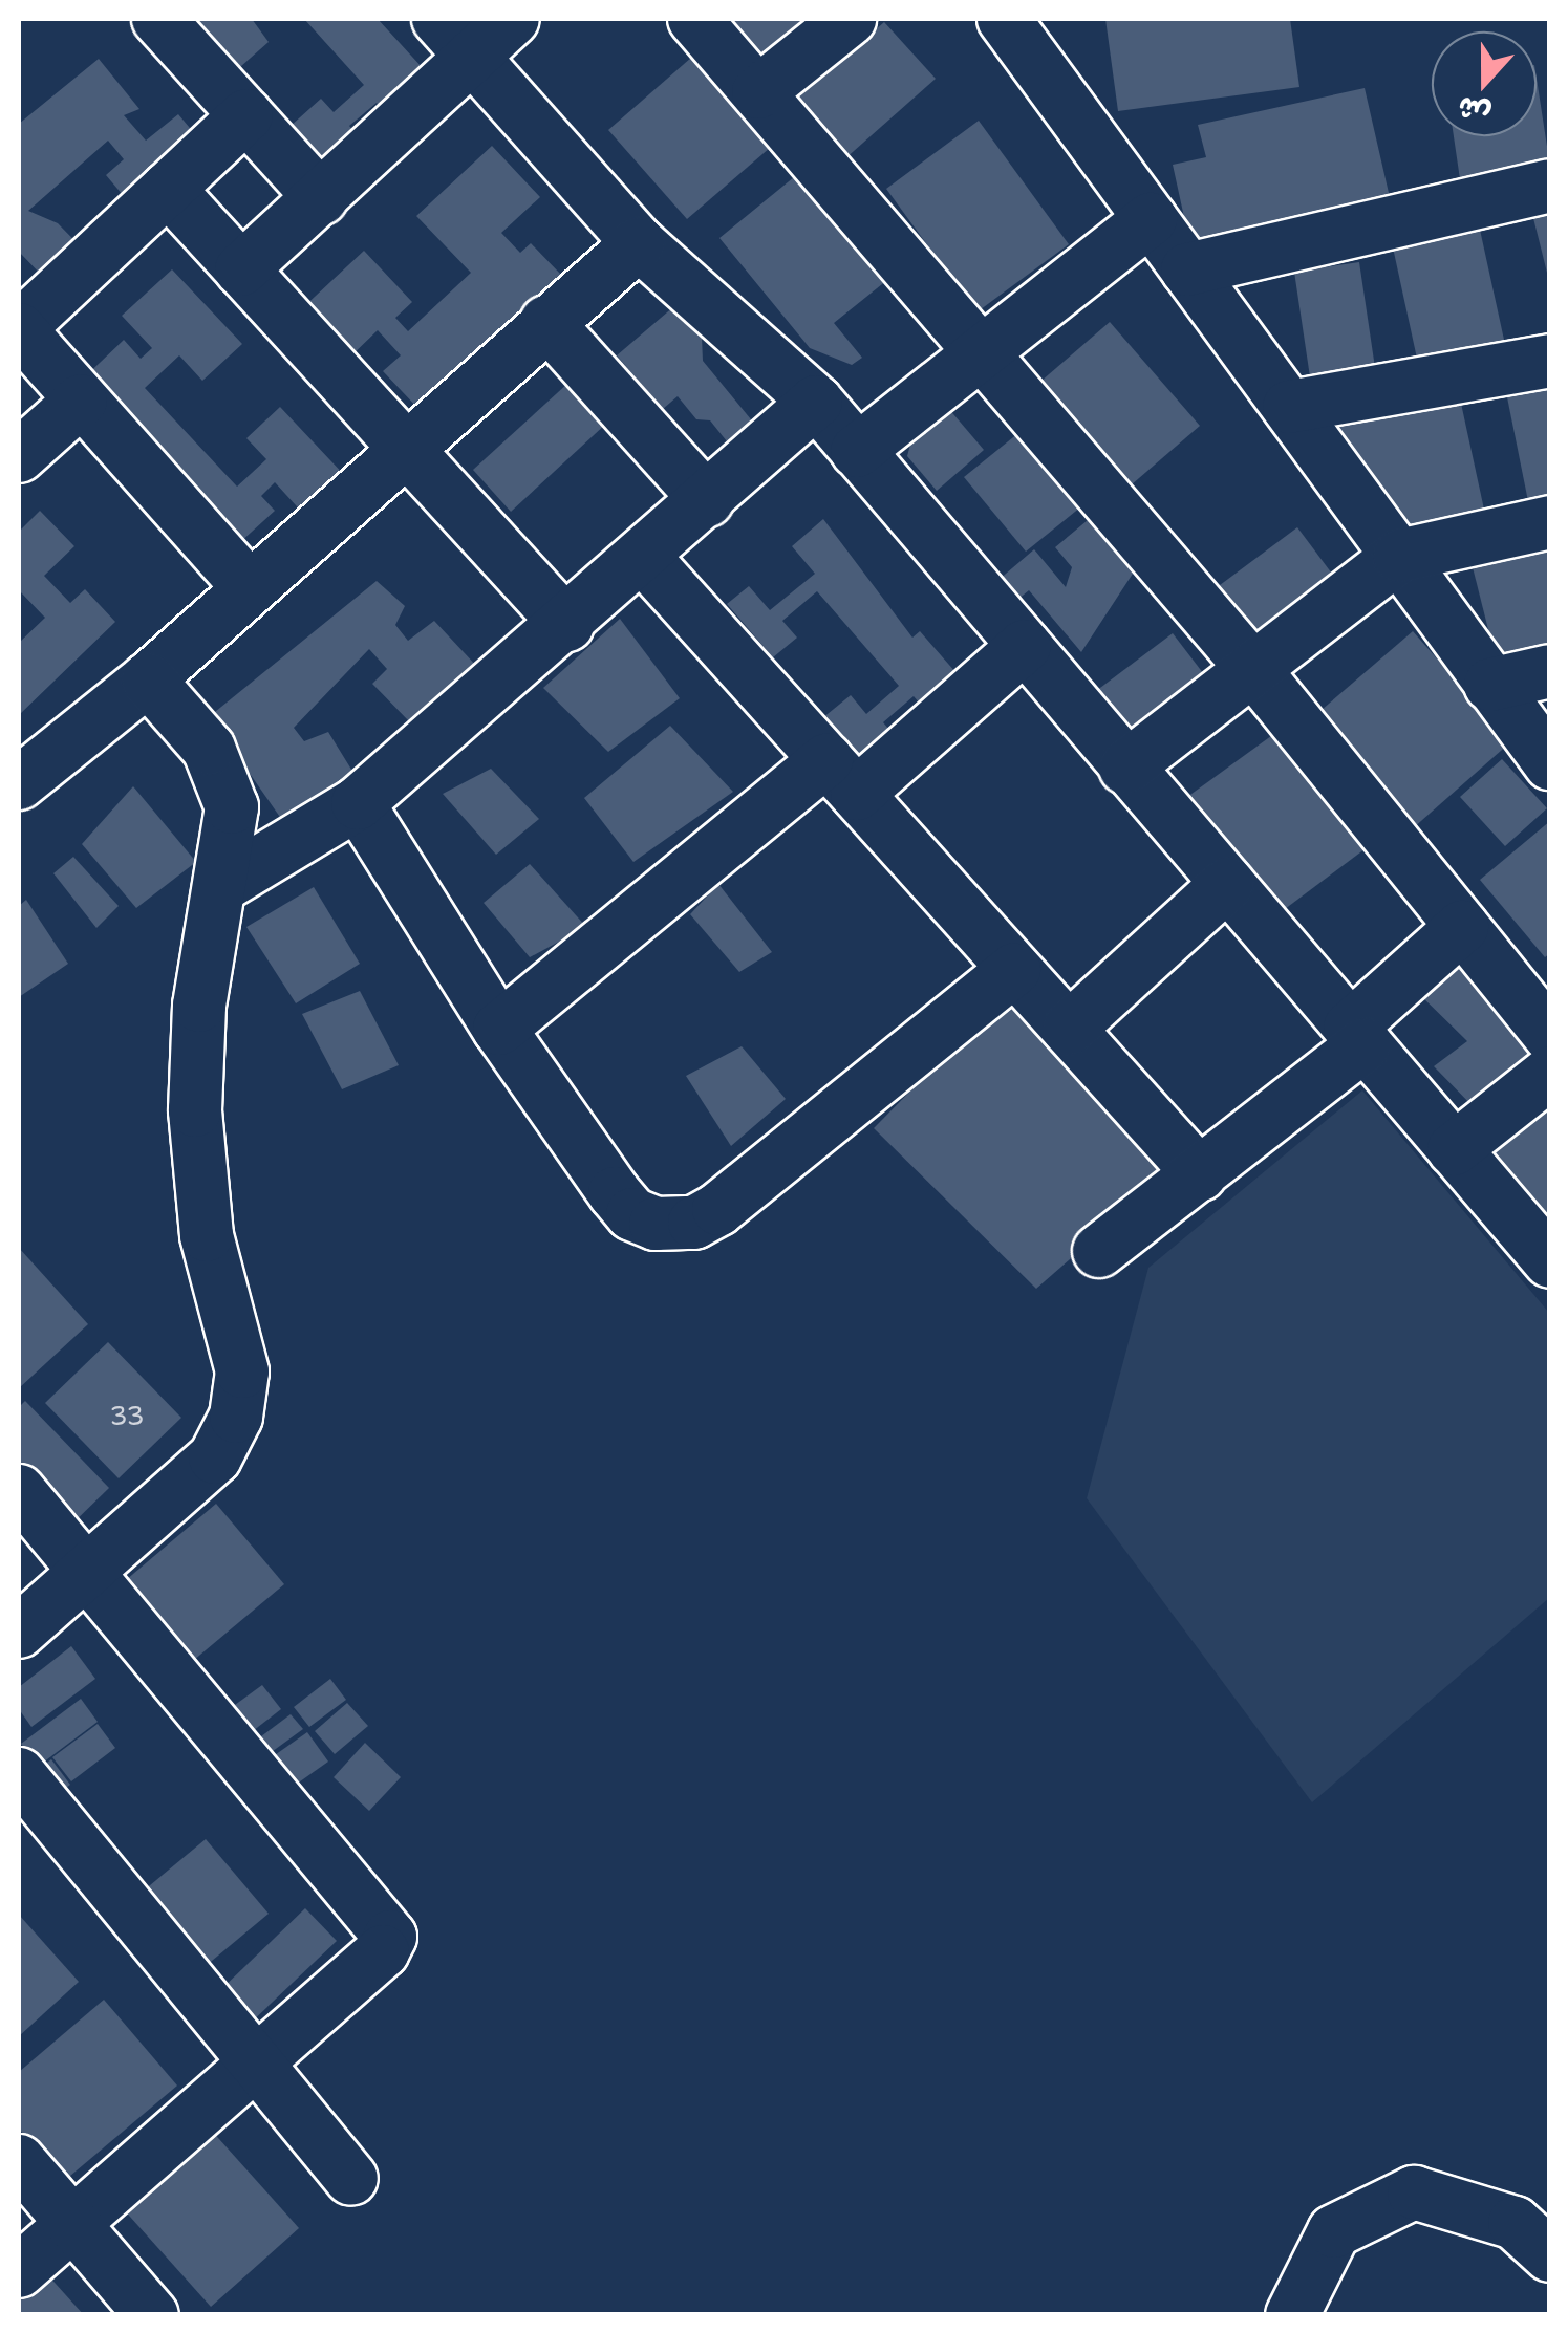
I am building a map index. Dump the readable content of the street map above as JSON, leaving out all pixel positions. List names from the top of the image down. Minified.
{"house_numbers":["33"],"north":"bottom"}
